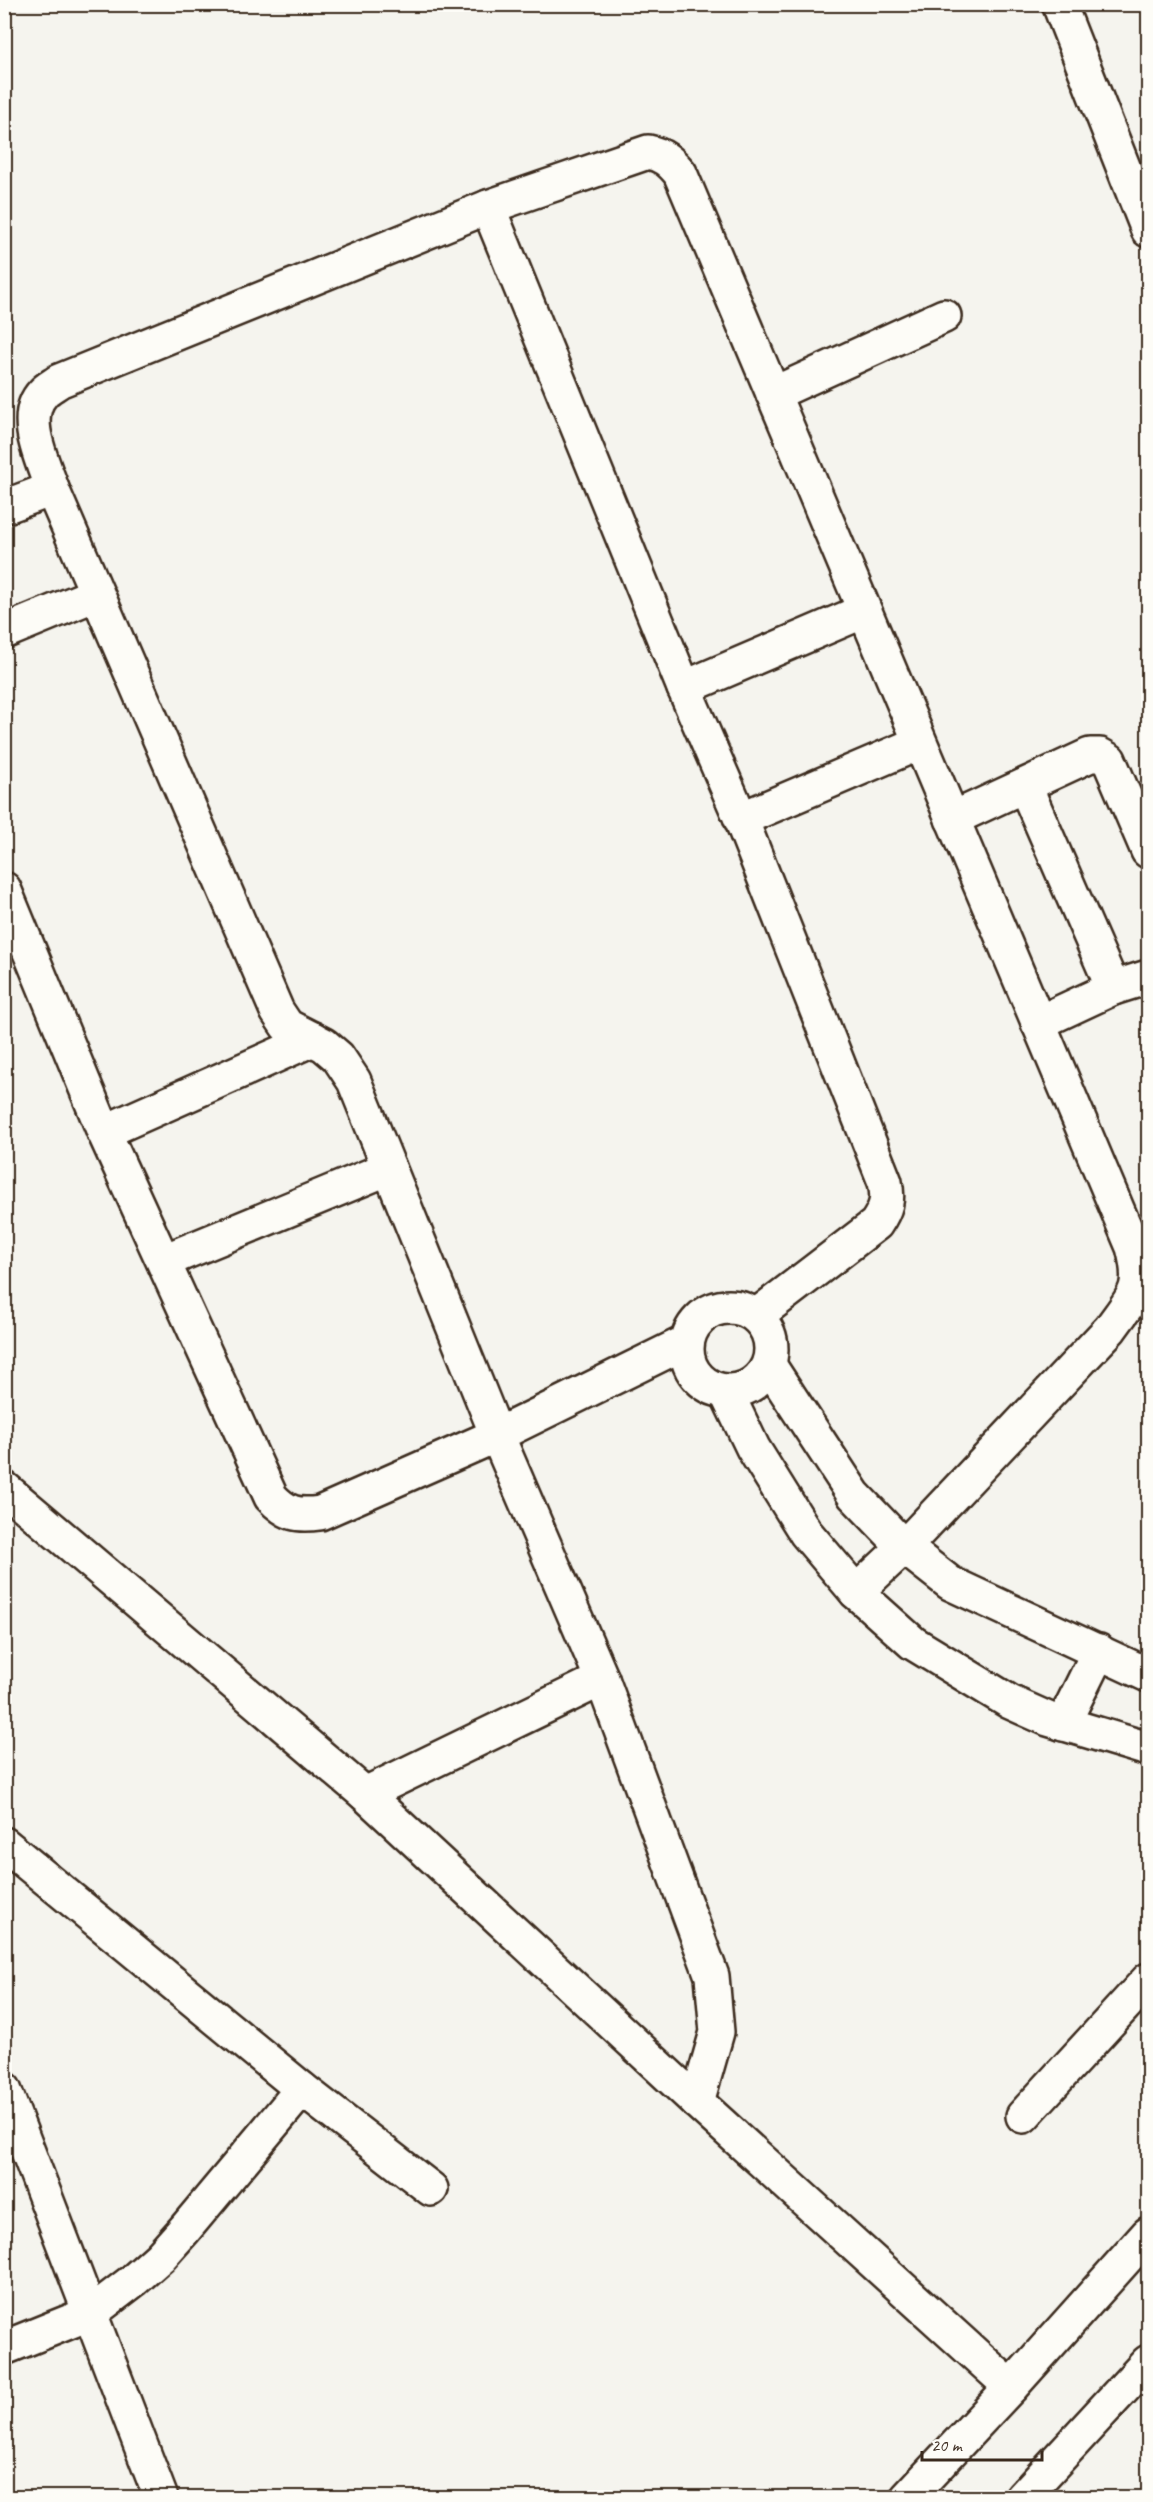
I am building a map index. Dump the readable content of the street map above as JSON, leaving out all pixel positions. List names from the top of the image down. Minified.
{"scale_bar":"20 m"}
